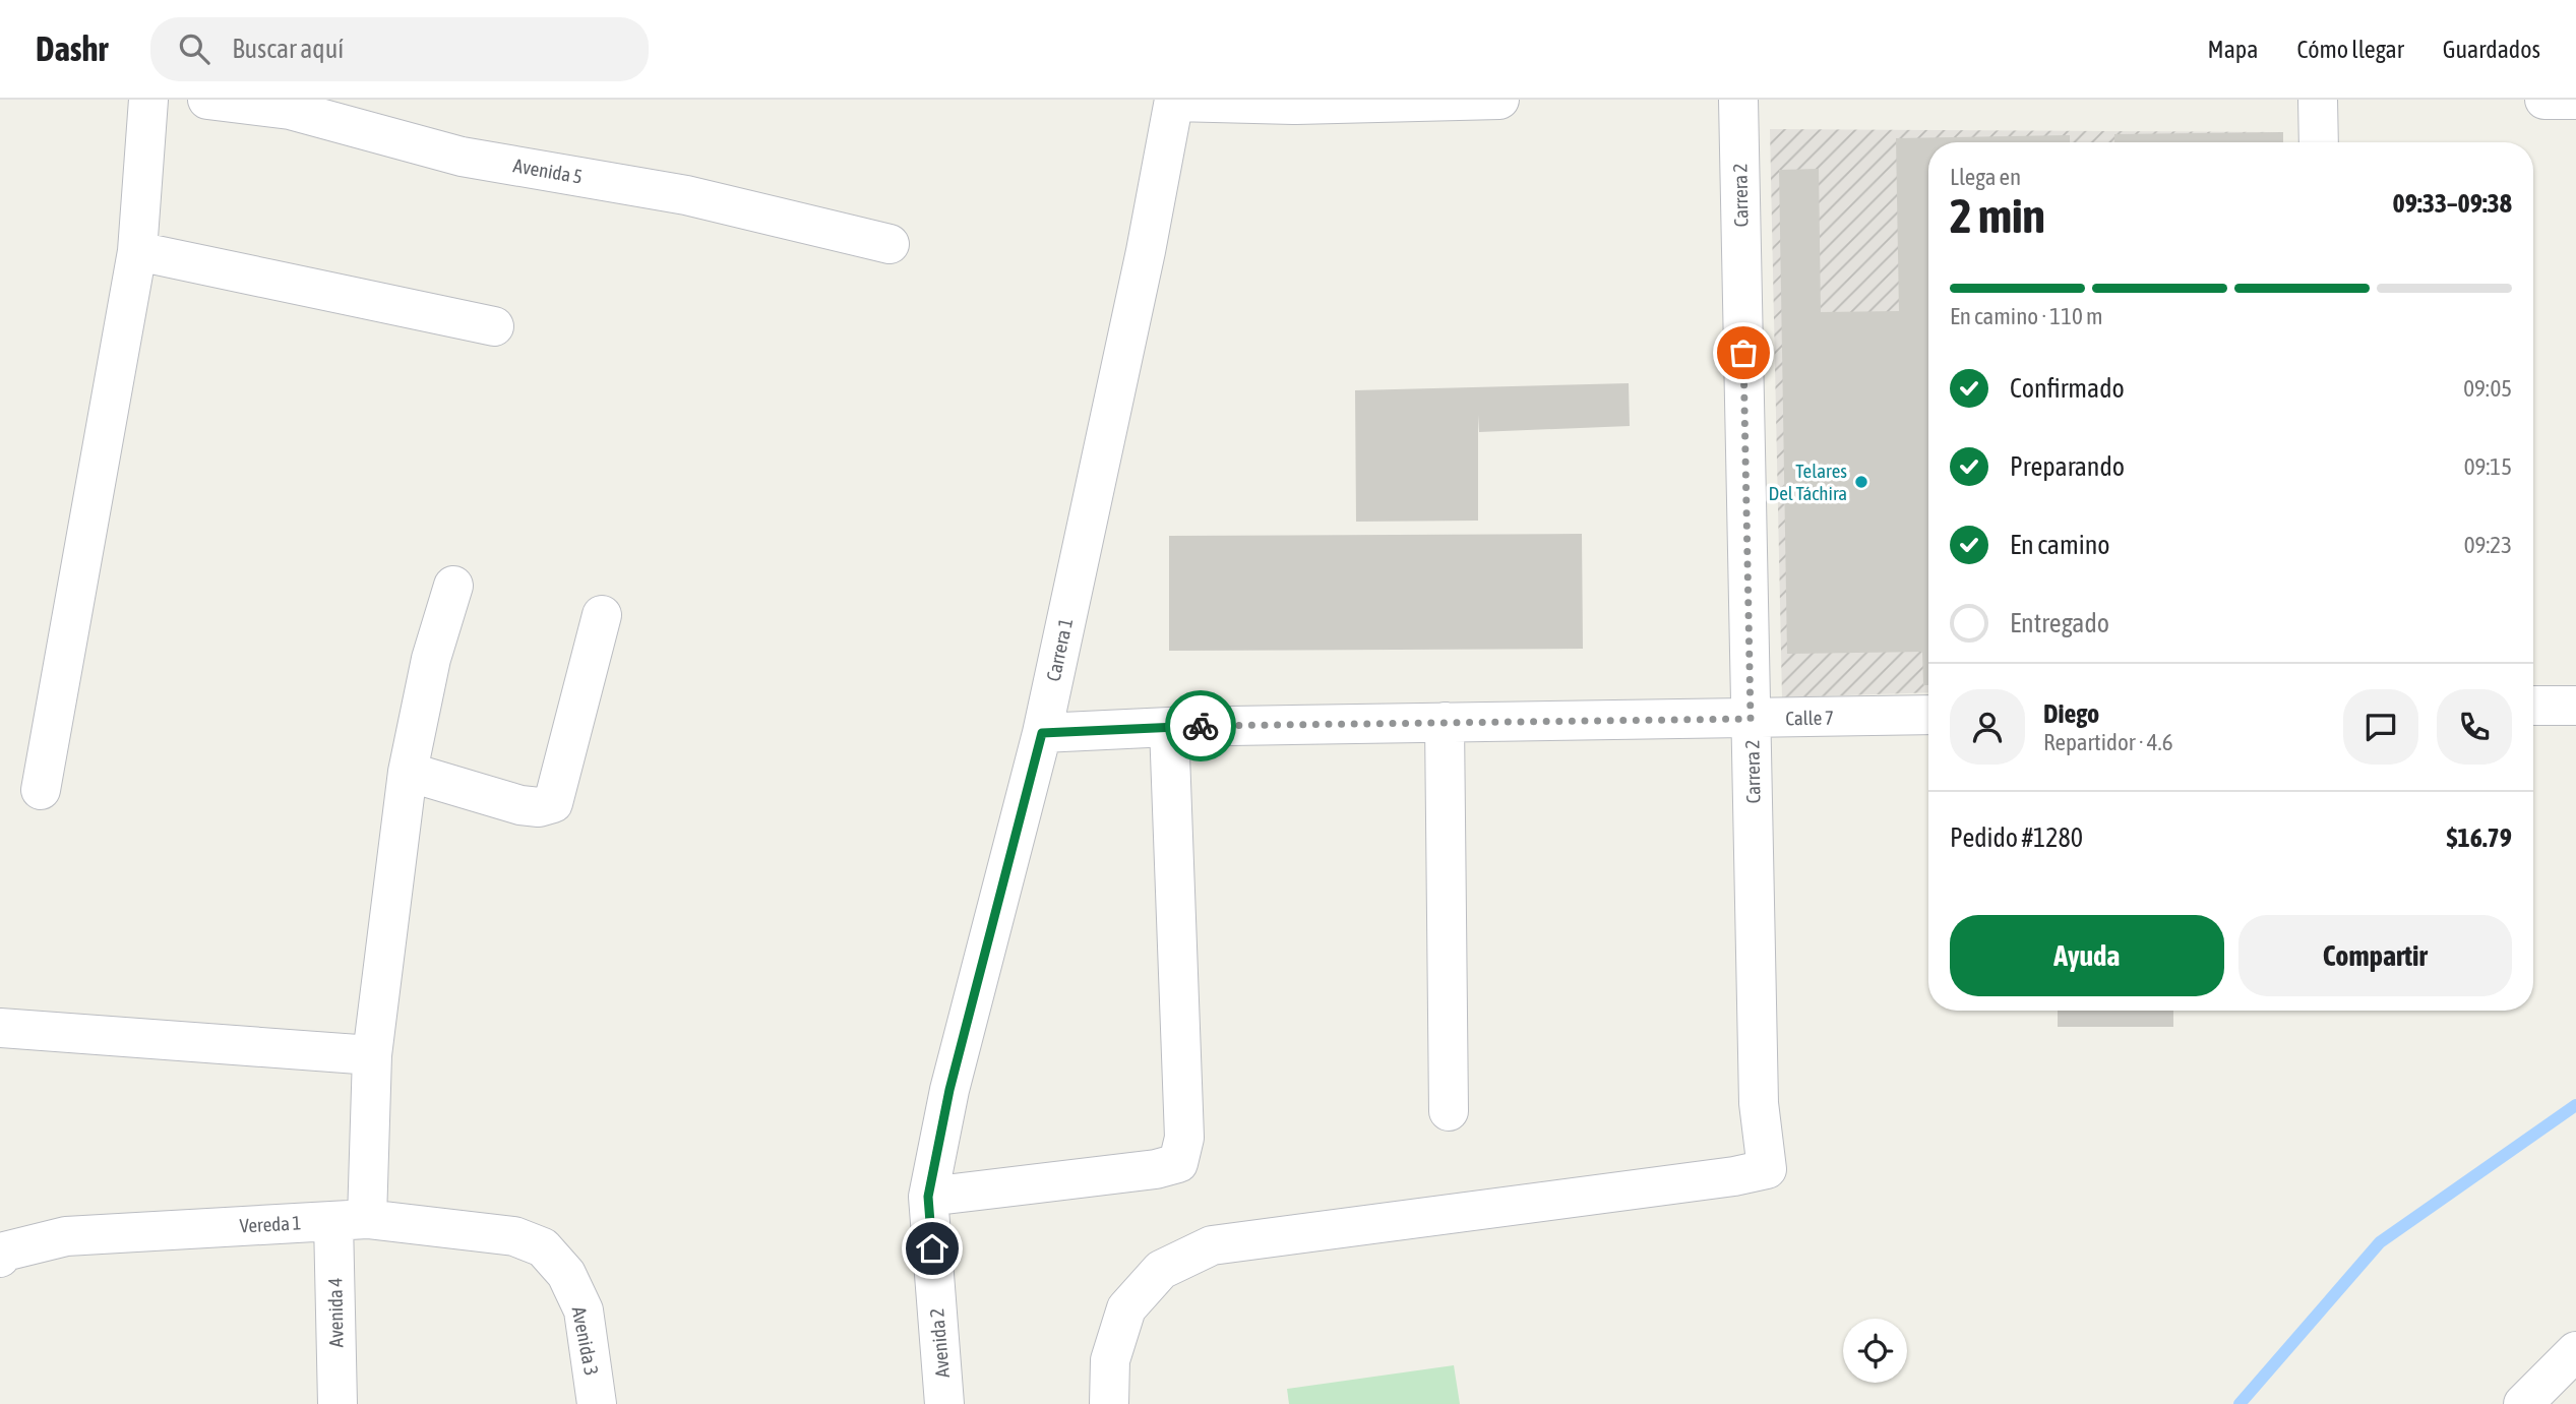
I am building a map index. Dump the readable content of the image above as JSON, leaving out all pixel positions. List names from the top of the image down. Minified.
{"streets":{"street":["Avenida 5","Carrera 2","Carrera 1","Calle 7","Vereda 1","Avenida 4","Avenida 3","Avenida 2"]},"crossings":[["Carrera 2","Calle 7"],["Carrera 1","Calle 7"],["Carrera 1","Avenida 2"],["Vereda 1","Avenida 4"],["Vereda 1","Avenida 3"]],"places":["Telares Del Táchira"],"page":{"header":"Dashr","search":"Buscar aquí","nav":["Mapa","Cómo llegar","Guardados"],"heading":["2 min","Llega en","09:33–09:38"],"panel":["Diego","Repartidor · 4.6","Pedido #1280","$16.79"],"bar":"En camino · 110 m","list":[["Confirmado","09:05"],["Preparando","09:15"],["En camino","09:23"],"Entregado"],"buttons":["Ayuda","Compartir"]}}
